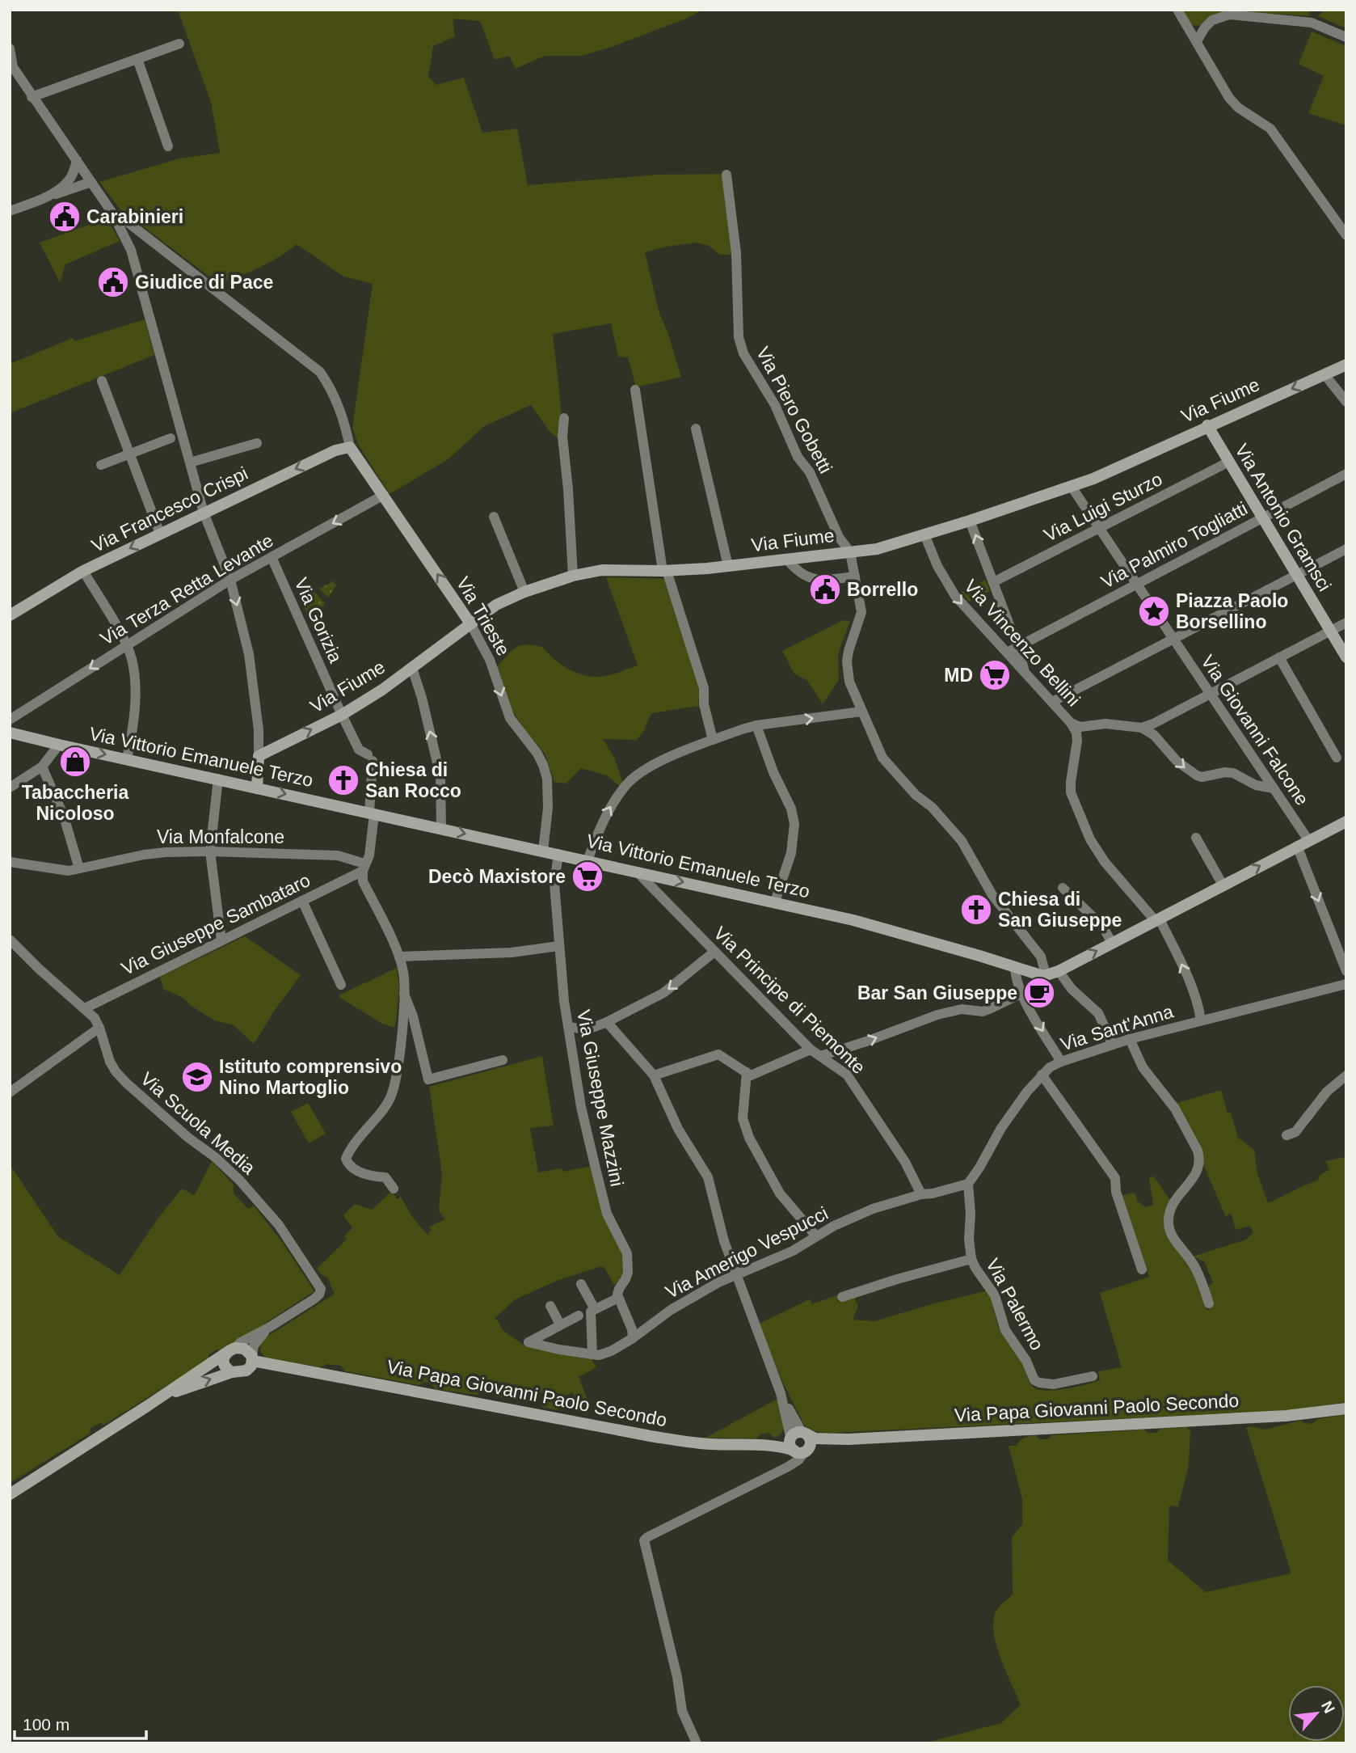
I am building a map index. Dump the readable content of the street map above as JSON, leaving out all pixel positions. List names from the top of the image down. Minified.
{"streets":{"street":["Via Fiume","Via Piero Gobetti","Via Luigi Sturzo","Via Francesco Crispi","Via Antonio Gramsci","Via Palmiro Togliatti","Via Terza Retta Levante","Via Trieste","Via Gorizia","Via Vincenzo Bellini","Via Giovanni Falcone","Via Vittorio Emanuele Terzo","Via Monfalcone","Via Giuseppe Sambataro","Via Principe di Piemonte","Via Sant'Anna","Via Giuseppe Mazzini","Via Scuola Media","Via Amerigo Vespucci","Via Palermo","Via Papa Giovanni Paolo Secondo"]},"crossings":[["Via Fiume","Via Piero Gobetti"],["Via Fiume","Via Antonio Gramsci"],["Via Fiume","Via Trieste"],["Via Fiume","Via Gorizia"],["Via Fiume","Via Vincenzo Bellini"],["Via Luigi Sturzo","Via Antonio Gramsci"],["Via Francesco Crispi","Via Trieste"],["Via Antonio Gramsci","Via Palmiro Togliatti"],["Via Palmiro Togliatti","Via Vincenzo Bellini"],["Via Palmiro Togliatti","Via Giovanni Falcone"],["Via Terza Retta Levante","Via Trieste"],["Via Terza Retta Levante","Via Gorizia"],["Via Trieste","Via Vittorio Emanuele Terzo"],["Via Gorizia","Via Vittorio Emanuele Terzo"],["Via Gorizia","Via Monfalcone"],["Via Gorizia","Via Giuseppe Sambataro"],["Via Vincenzo Bellini","Via Sant'Anna"],["Via Vittorio Emanuele Terzo","Via Principe di Piemonte"],["Via Vittorio Emanuele Terzo","Via Giuseppe Mazzini"],["Via Monfalcone","Via Giuseppe Sambataro"],["Via Giuseppe Sambataro","Via Scuola Media"],["Via Principe di Piemonte","Via Amerigo Vespucci"],["Via Sant'Anna","Via Palermo"]],"one_way":["Via Terza Retta Levante","Via Vittorio Emanuele Terzo"],"places":{"public building":["Carabinieri","Giudice di Pace","Borrello"],"place":["Piazza Paolo Borsellino"],"supermarket":["MD","Decò Maxistore"],"shop":["Tabaccheria Nicoloso"],"church":["Chiesa di San Rocco","Chiesa di San Giuseppe"],"cafe":["Bar San Giuseppe"],"school or university":["Istituto comprensivo Nino Martoglio"]},"scale_bar":"100 m","north":"top right"}
